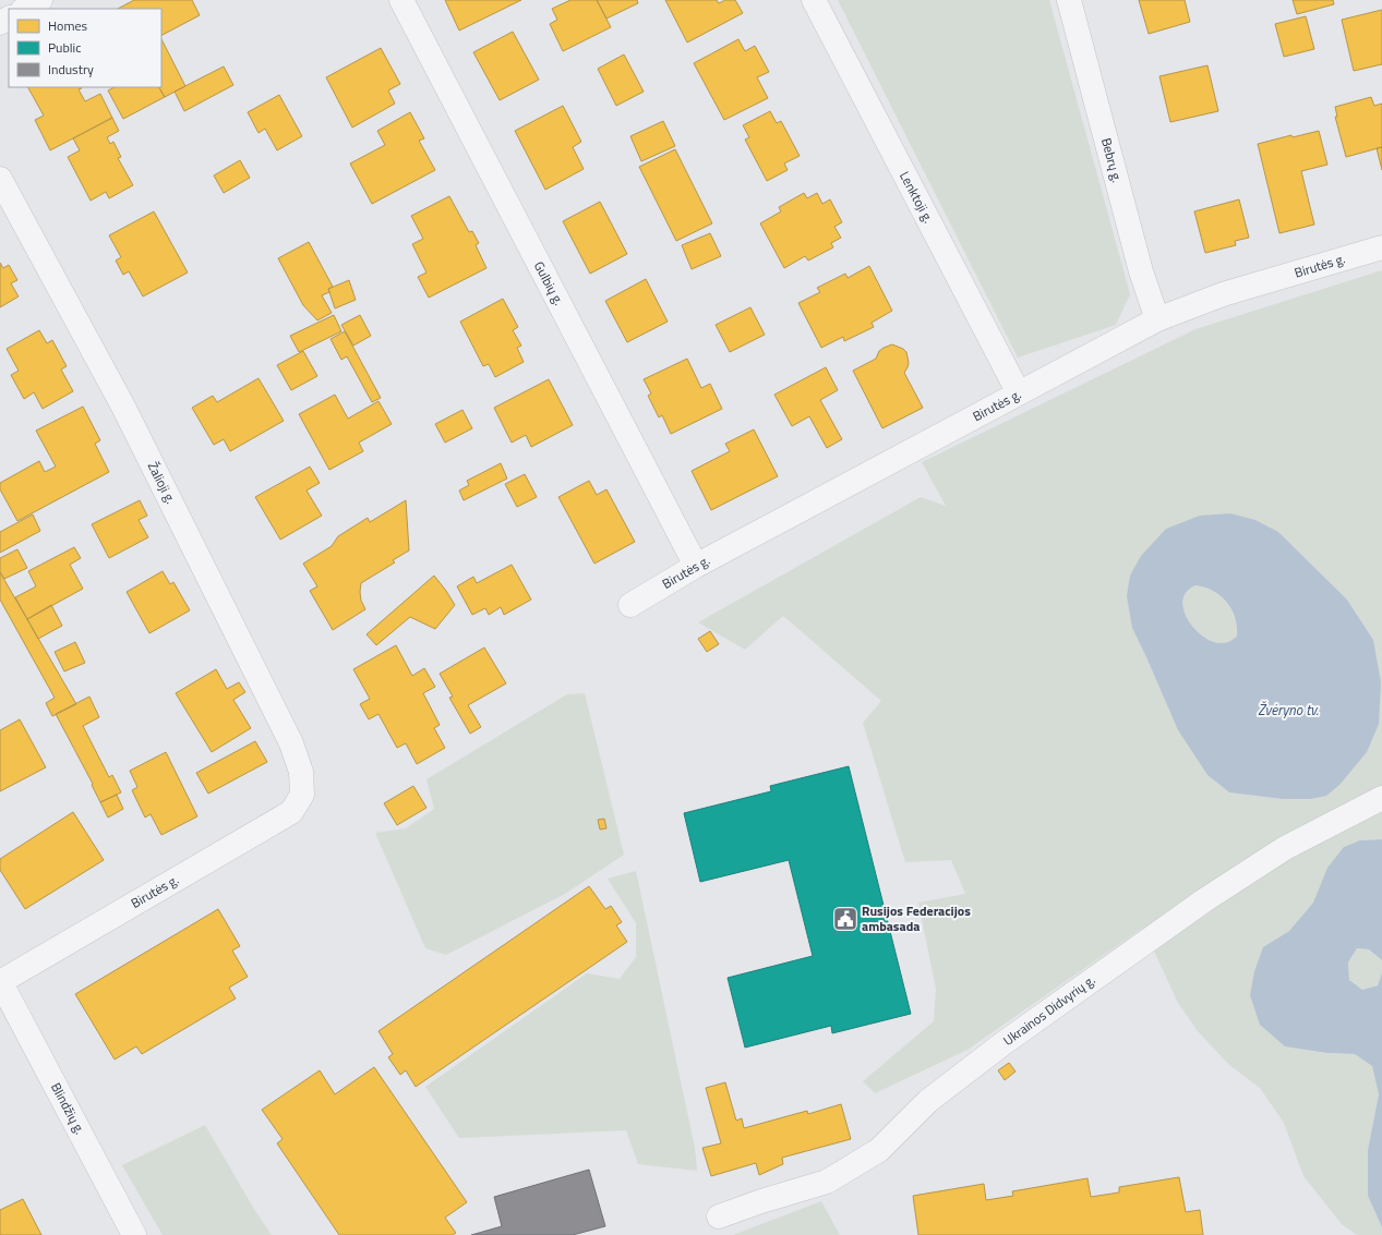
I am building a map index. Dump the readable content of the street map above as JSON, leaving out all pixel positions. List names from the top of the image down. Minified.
{"streets":{"street":["Bebrų g.","Lenktoji g.","Birutės g.","Gulbių g.","Žalioji g.","Ukrainos Didvyrių g.","Blindžių g."]},"crossings":[["Bebrų g.","Birutės g."],["Lenktoji g.","Birutės g."],["Birutės g.","Gulbių g."],["Birutės g.","Žalioji g."],["Birutės g.","Blindžių g."]],"water":["Žvėryno tv."],"places":{"public building":["Rusijos Federacijos ambasada"]},"legend":["Homes","Public","Industry"]}
